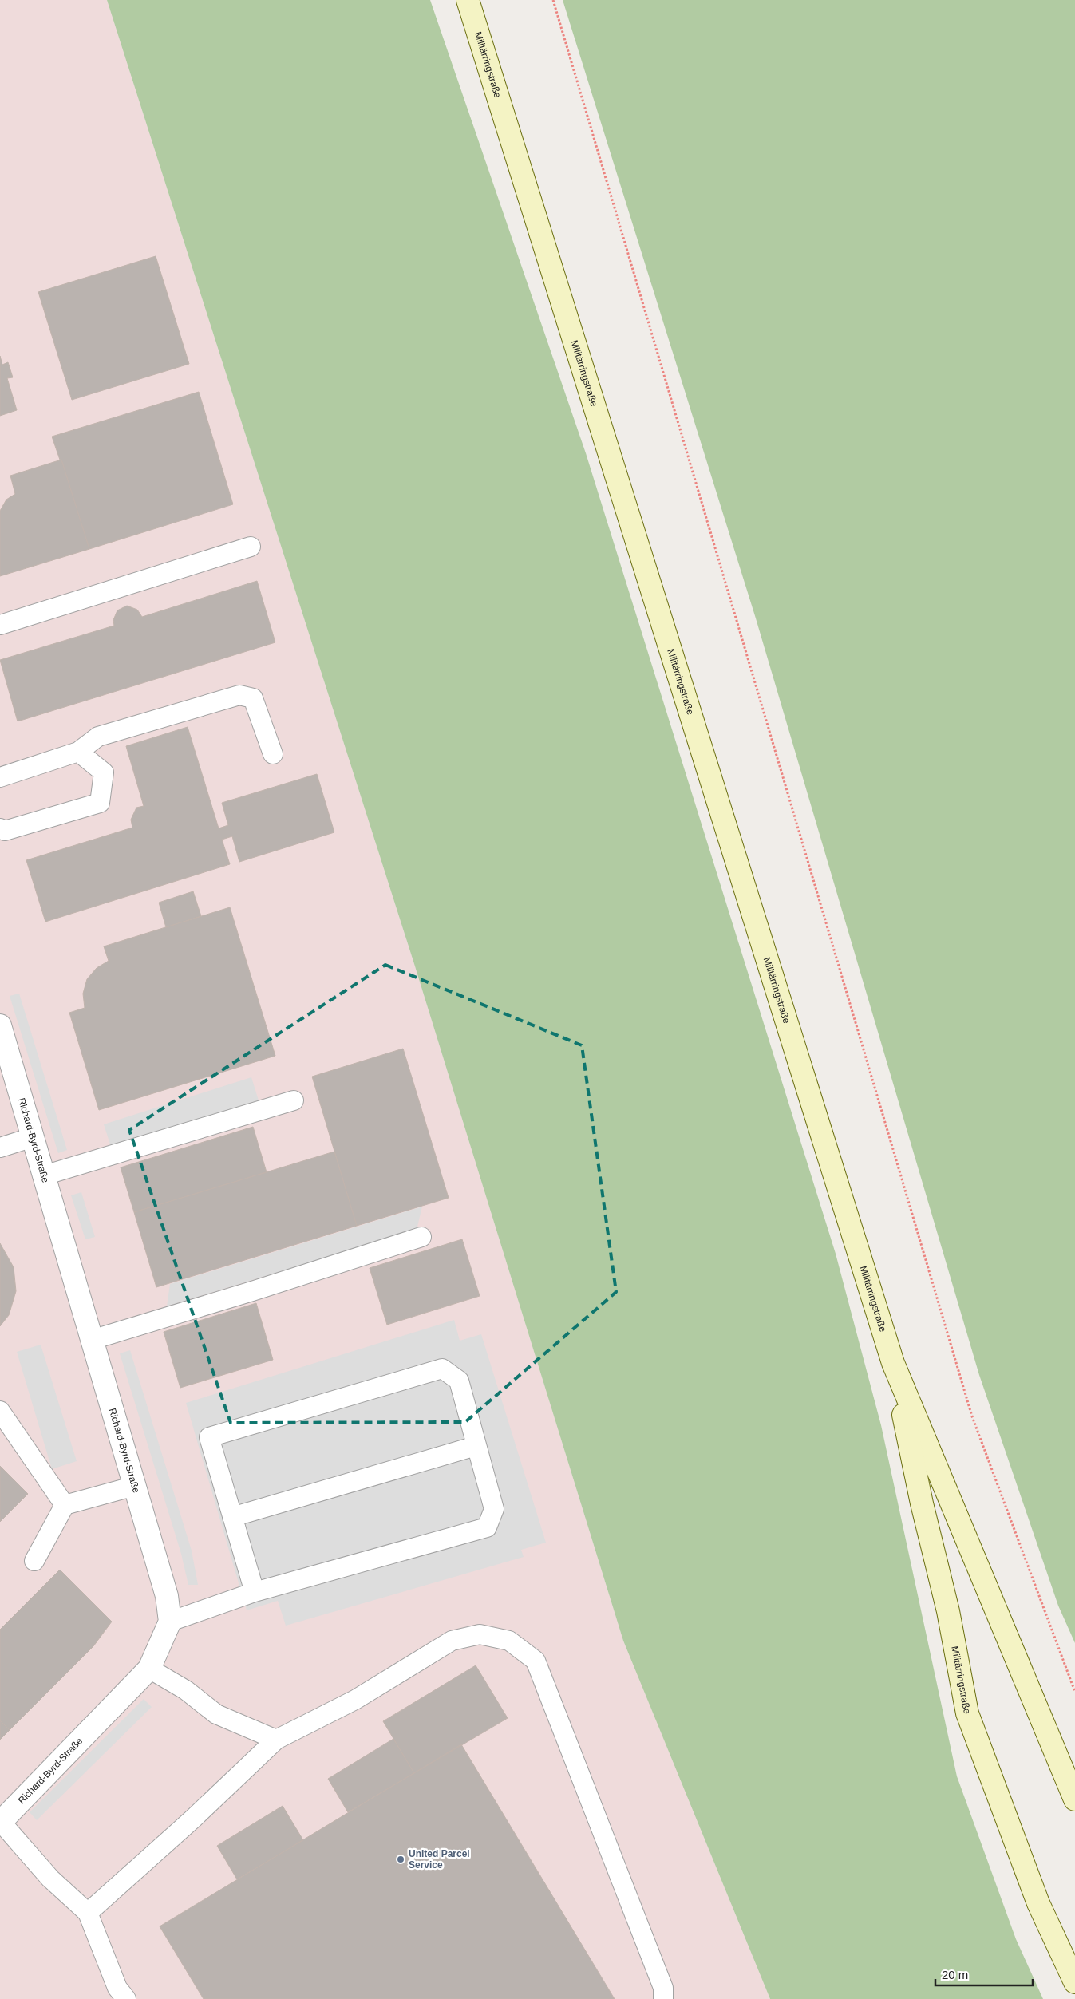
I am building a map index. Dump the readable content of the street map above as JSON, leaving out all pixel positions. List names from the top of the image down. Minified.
{"streets":{"main road":["Militärringstraße"],"street":["Richard-Byrd-Straße"]},"places":["United Parcel Service"],"scale_bar":"20 m"}
